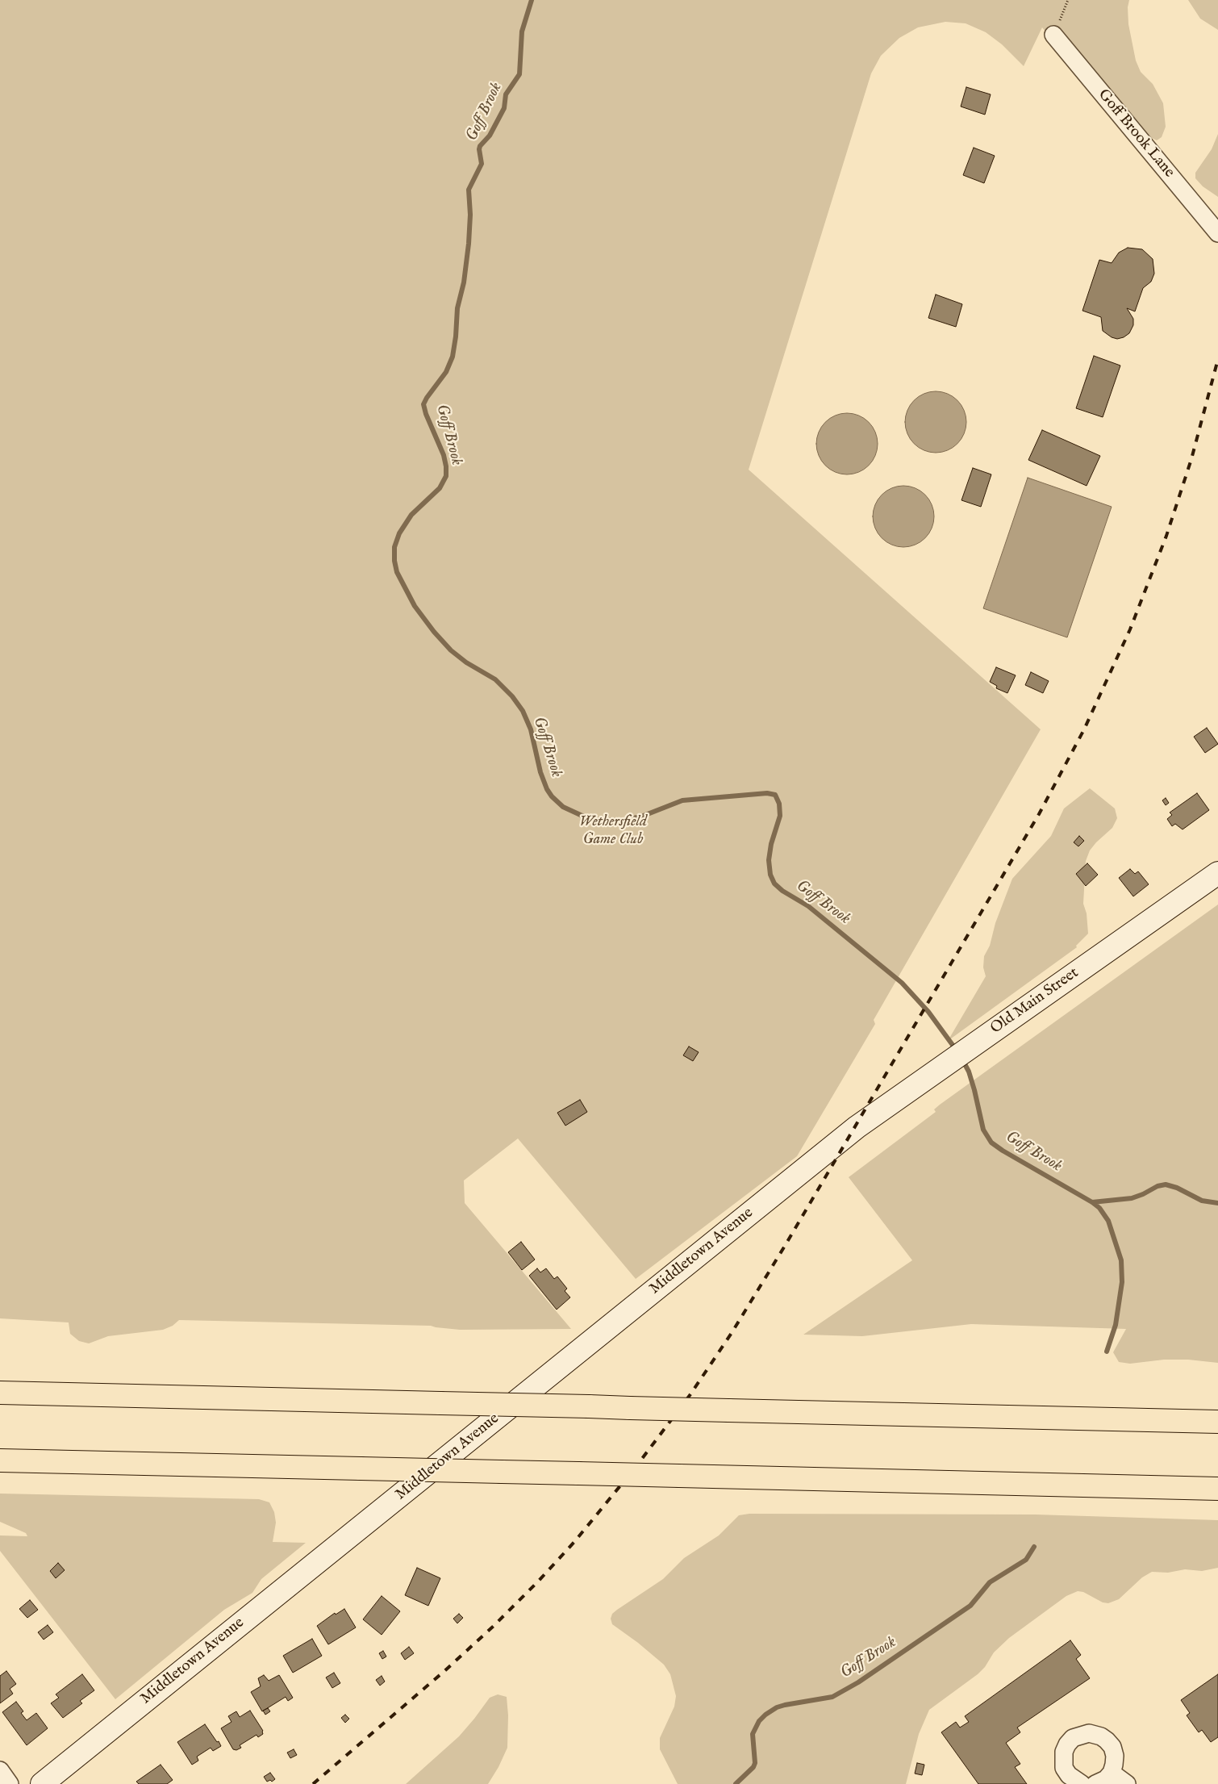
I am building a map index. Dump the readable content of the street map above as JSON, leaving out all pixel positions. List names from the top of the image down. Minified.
{"streets":{"street":["Goff Brook Lane","Old Main Street","Middletown Avenue"]},"crossings":[["Old Main Street","Middletown Avenue"]],"water":["Goff Brook"],"parks":["Wethersfield Game Club"]}
